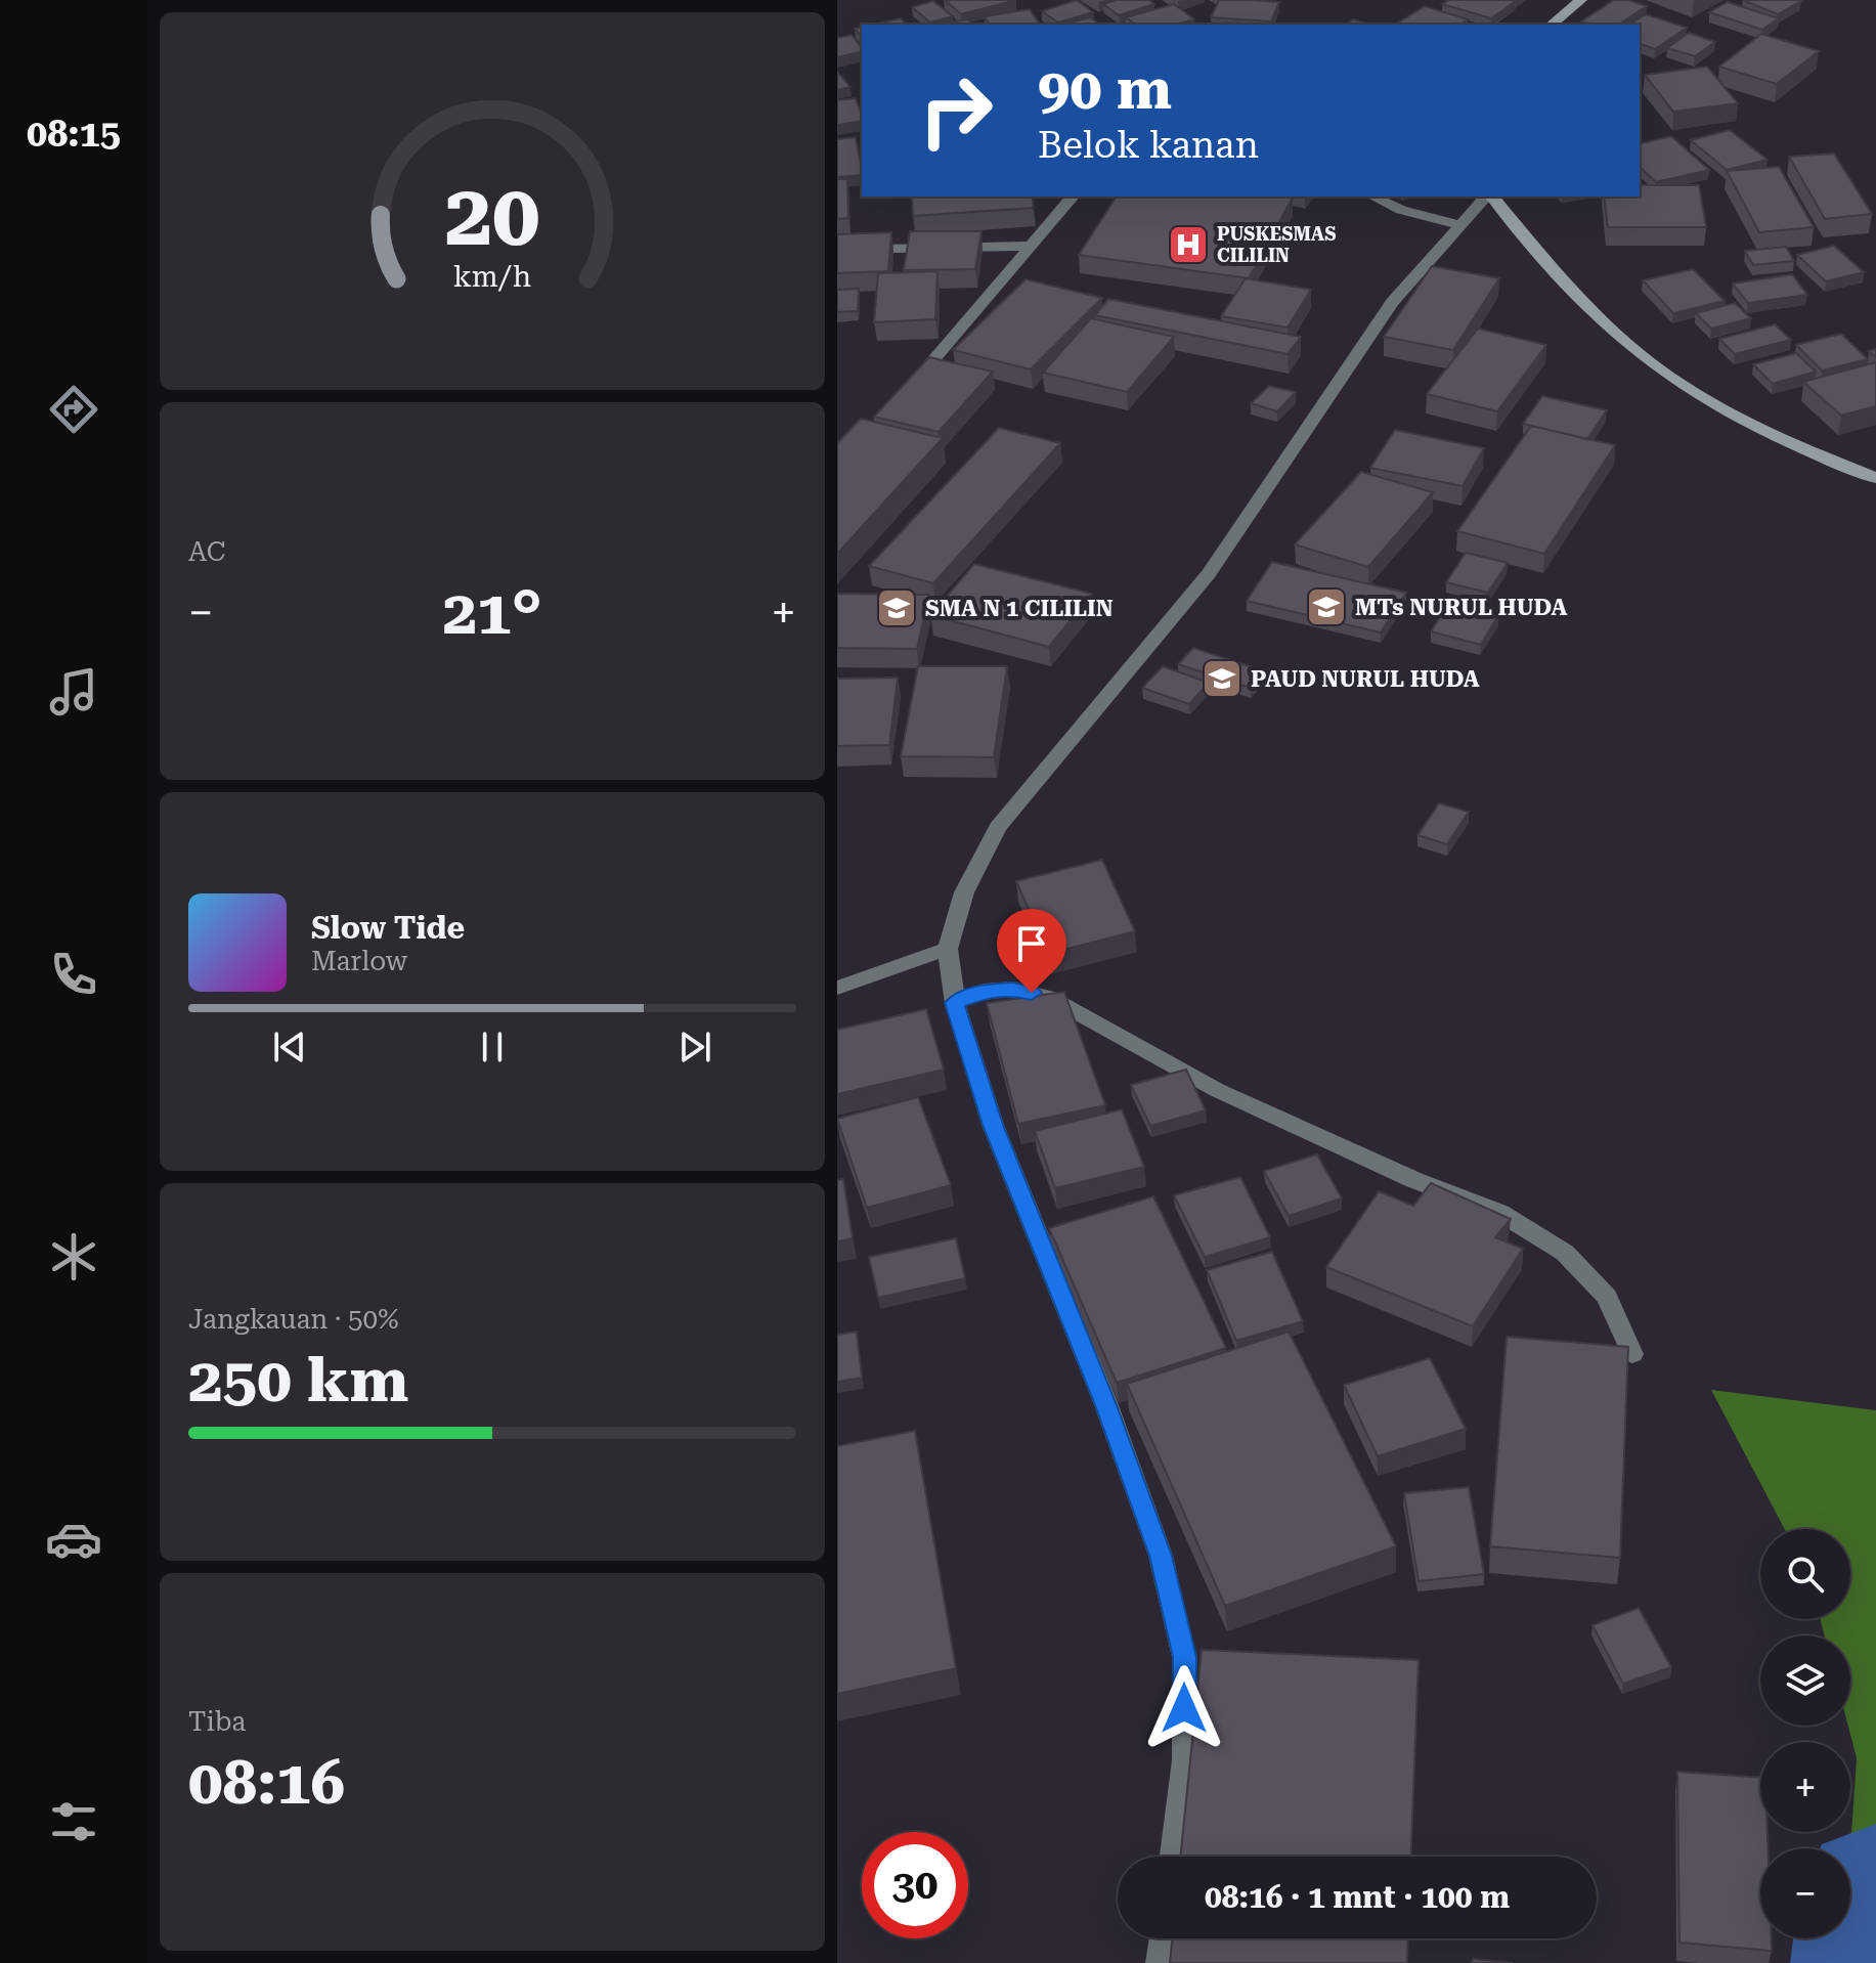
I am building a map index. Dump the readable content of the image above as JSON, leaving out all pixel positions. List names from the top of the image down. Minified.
{"places":{"hospital":["PUSKESMAS CILILIN"],"school or university":["MTs NURUL HUDA","SMA N 1 CILILIN","PAUD NURUL HUDA"]},"page":{"tabs":"08:15","turn":["90 m","Belok kanan"],"tile":["AC",["Jangkauan · 50%","250 km"],["Tiba","08:16"]],"heat":["−","21°","+"],"song":["Slow Tide","Marlow"],"map_buttons":["+","−"],"limit":"30","trip":"08:16 · 1 mnt · 100 m","gauge":["20","km/h"]}}
